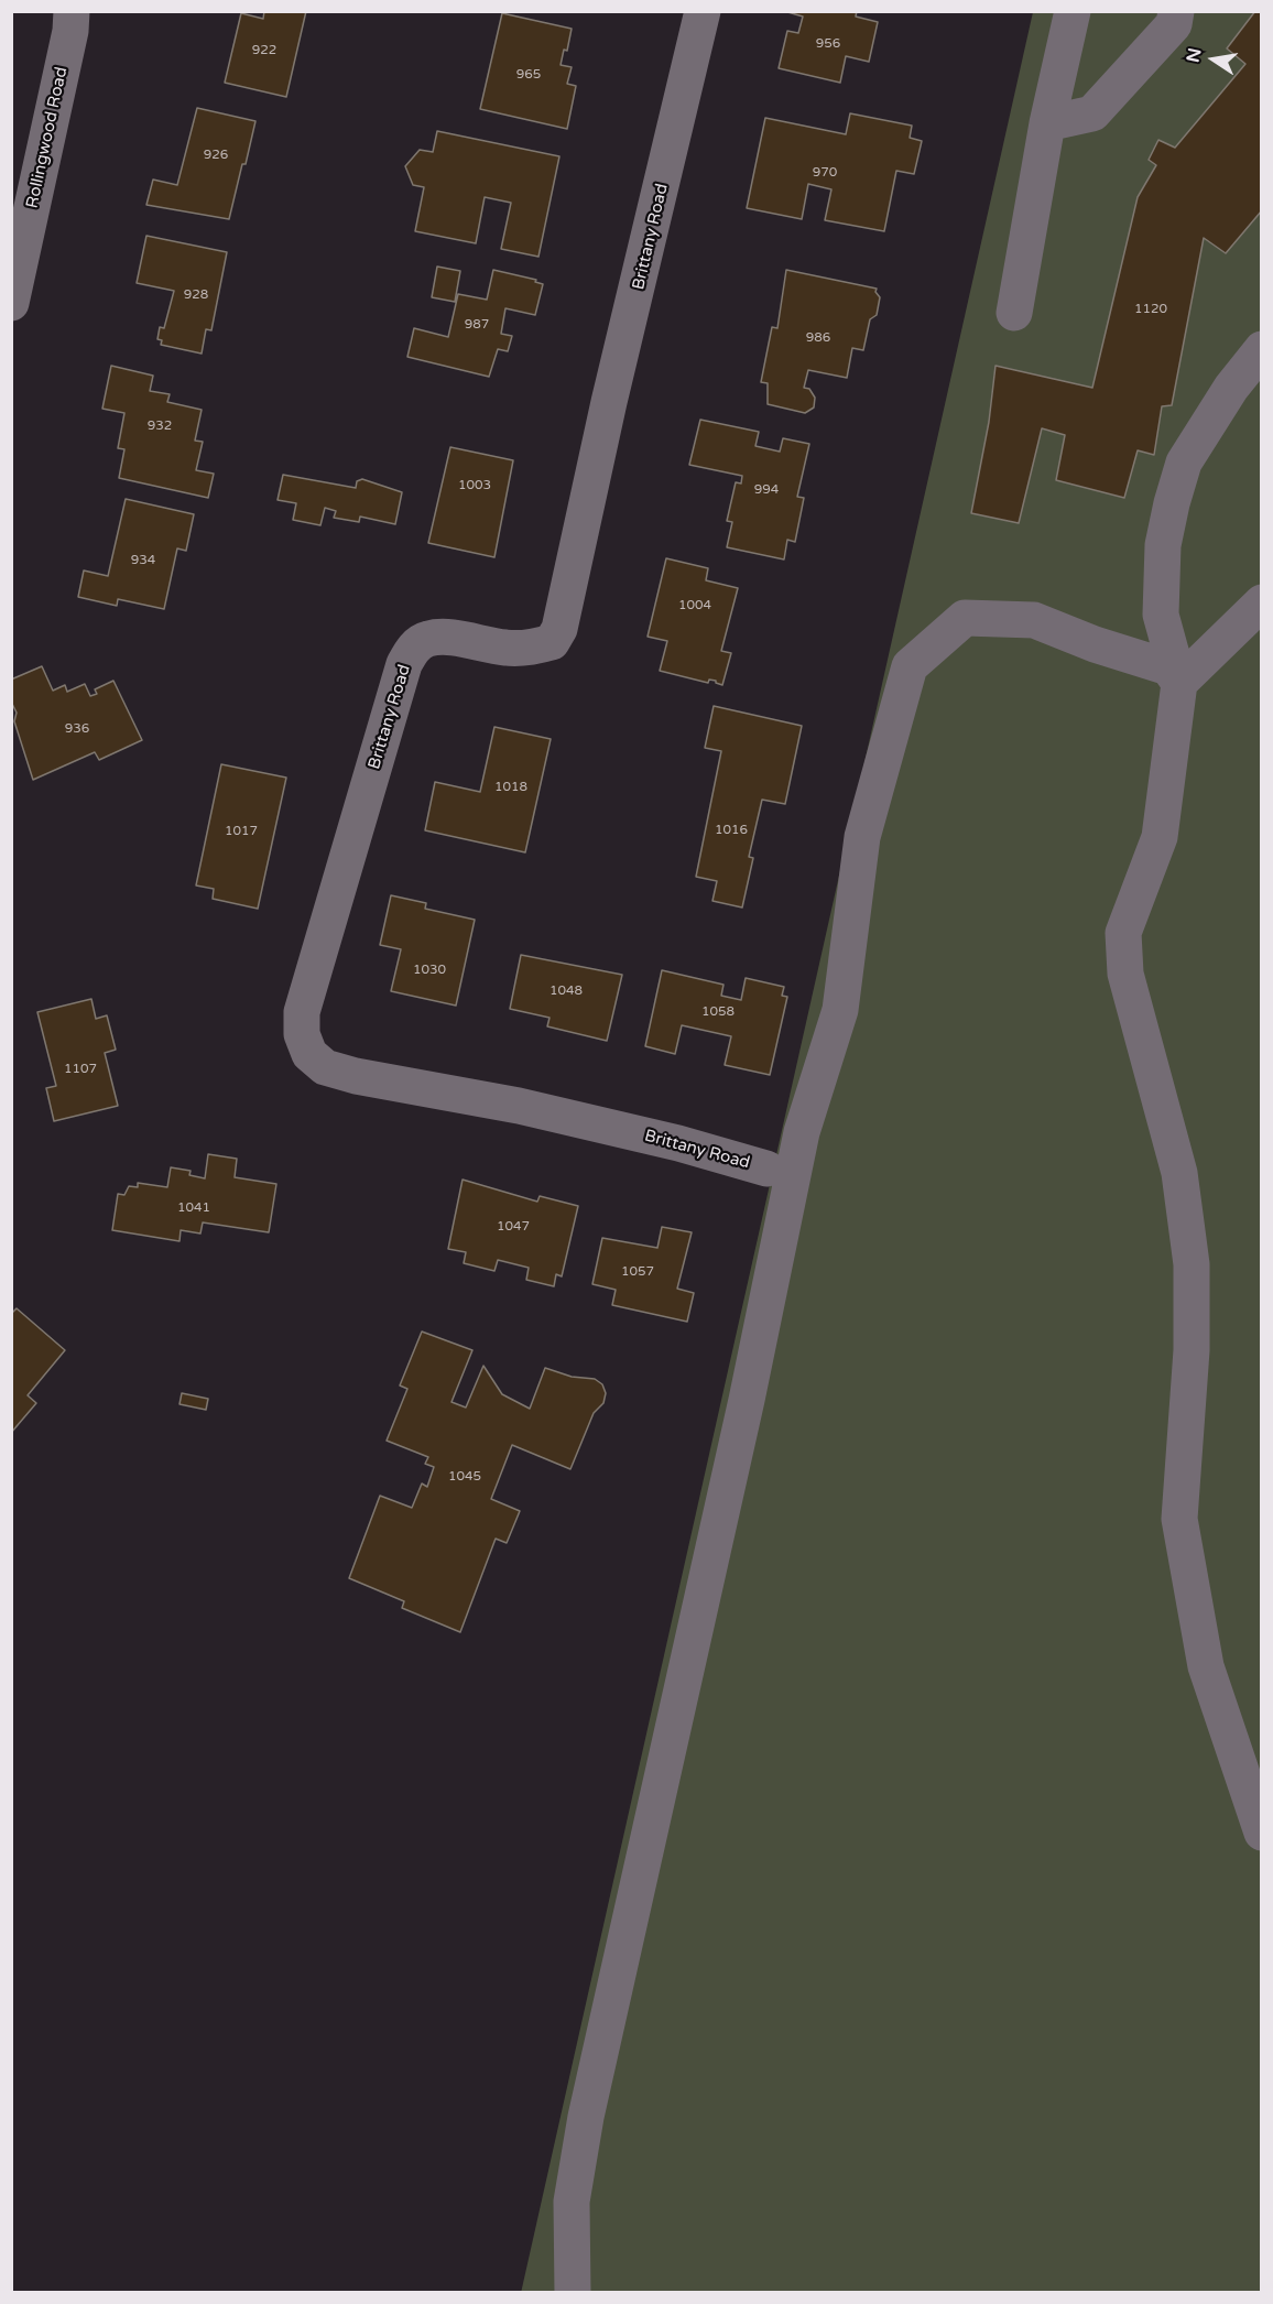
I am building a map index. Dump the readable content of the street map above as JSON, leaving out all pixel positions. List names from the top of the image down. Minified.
{"streets":{"street":["Rollingwood Road","Brittany Road"]},"house_numbers":["956","922","965","926","970","928","1120","987","986","932","1003","994","934","1004","936","1018","1016","1017","1030","1048","1058","1107","1041","1047","1057","1045"],"north":"left"}
